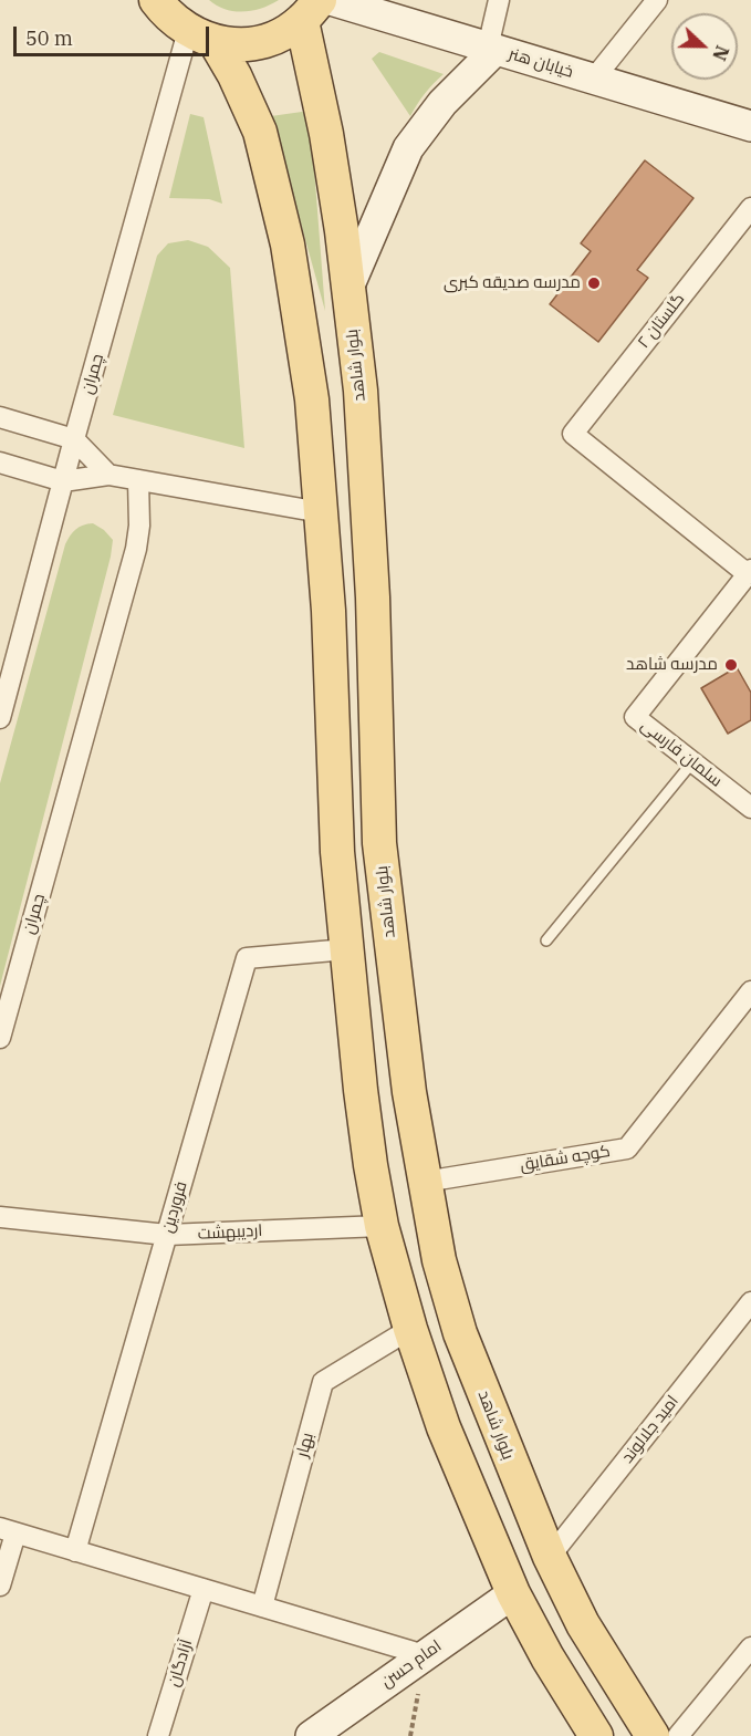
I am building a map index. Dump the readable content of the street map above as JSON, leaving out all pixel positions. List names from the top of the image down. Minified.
{"streets":{"main road":["بلوار شاهد"],"street":["خیابان هنر","گلستان ۲","چمران","سلمان فارسی","کوچه شقایق","فروردین","اردیبهشت","امید جلالوند","بهار","آزادگان","امام حسن"]},"crossings":[["گلستان ۲","سلمان فارسی"],["بلوار شاهد","کوچه شقایق"],["بلوار شاهد","امید جلالوند"],["فروردین","اردیبهشت"]],"places":["مدرسه صدیقه کبری","مدرسه شاهد"],"scale_bar":"50 m","north":"right"}
